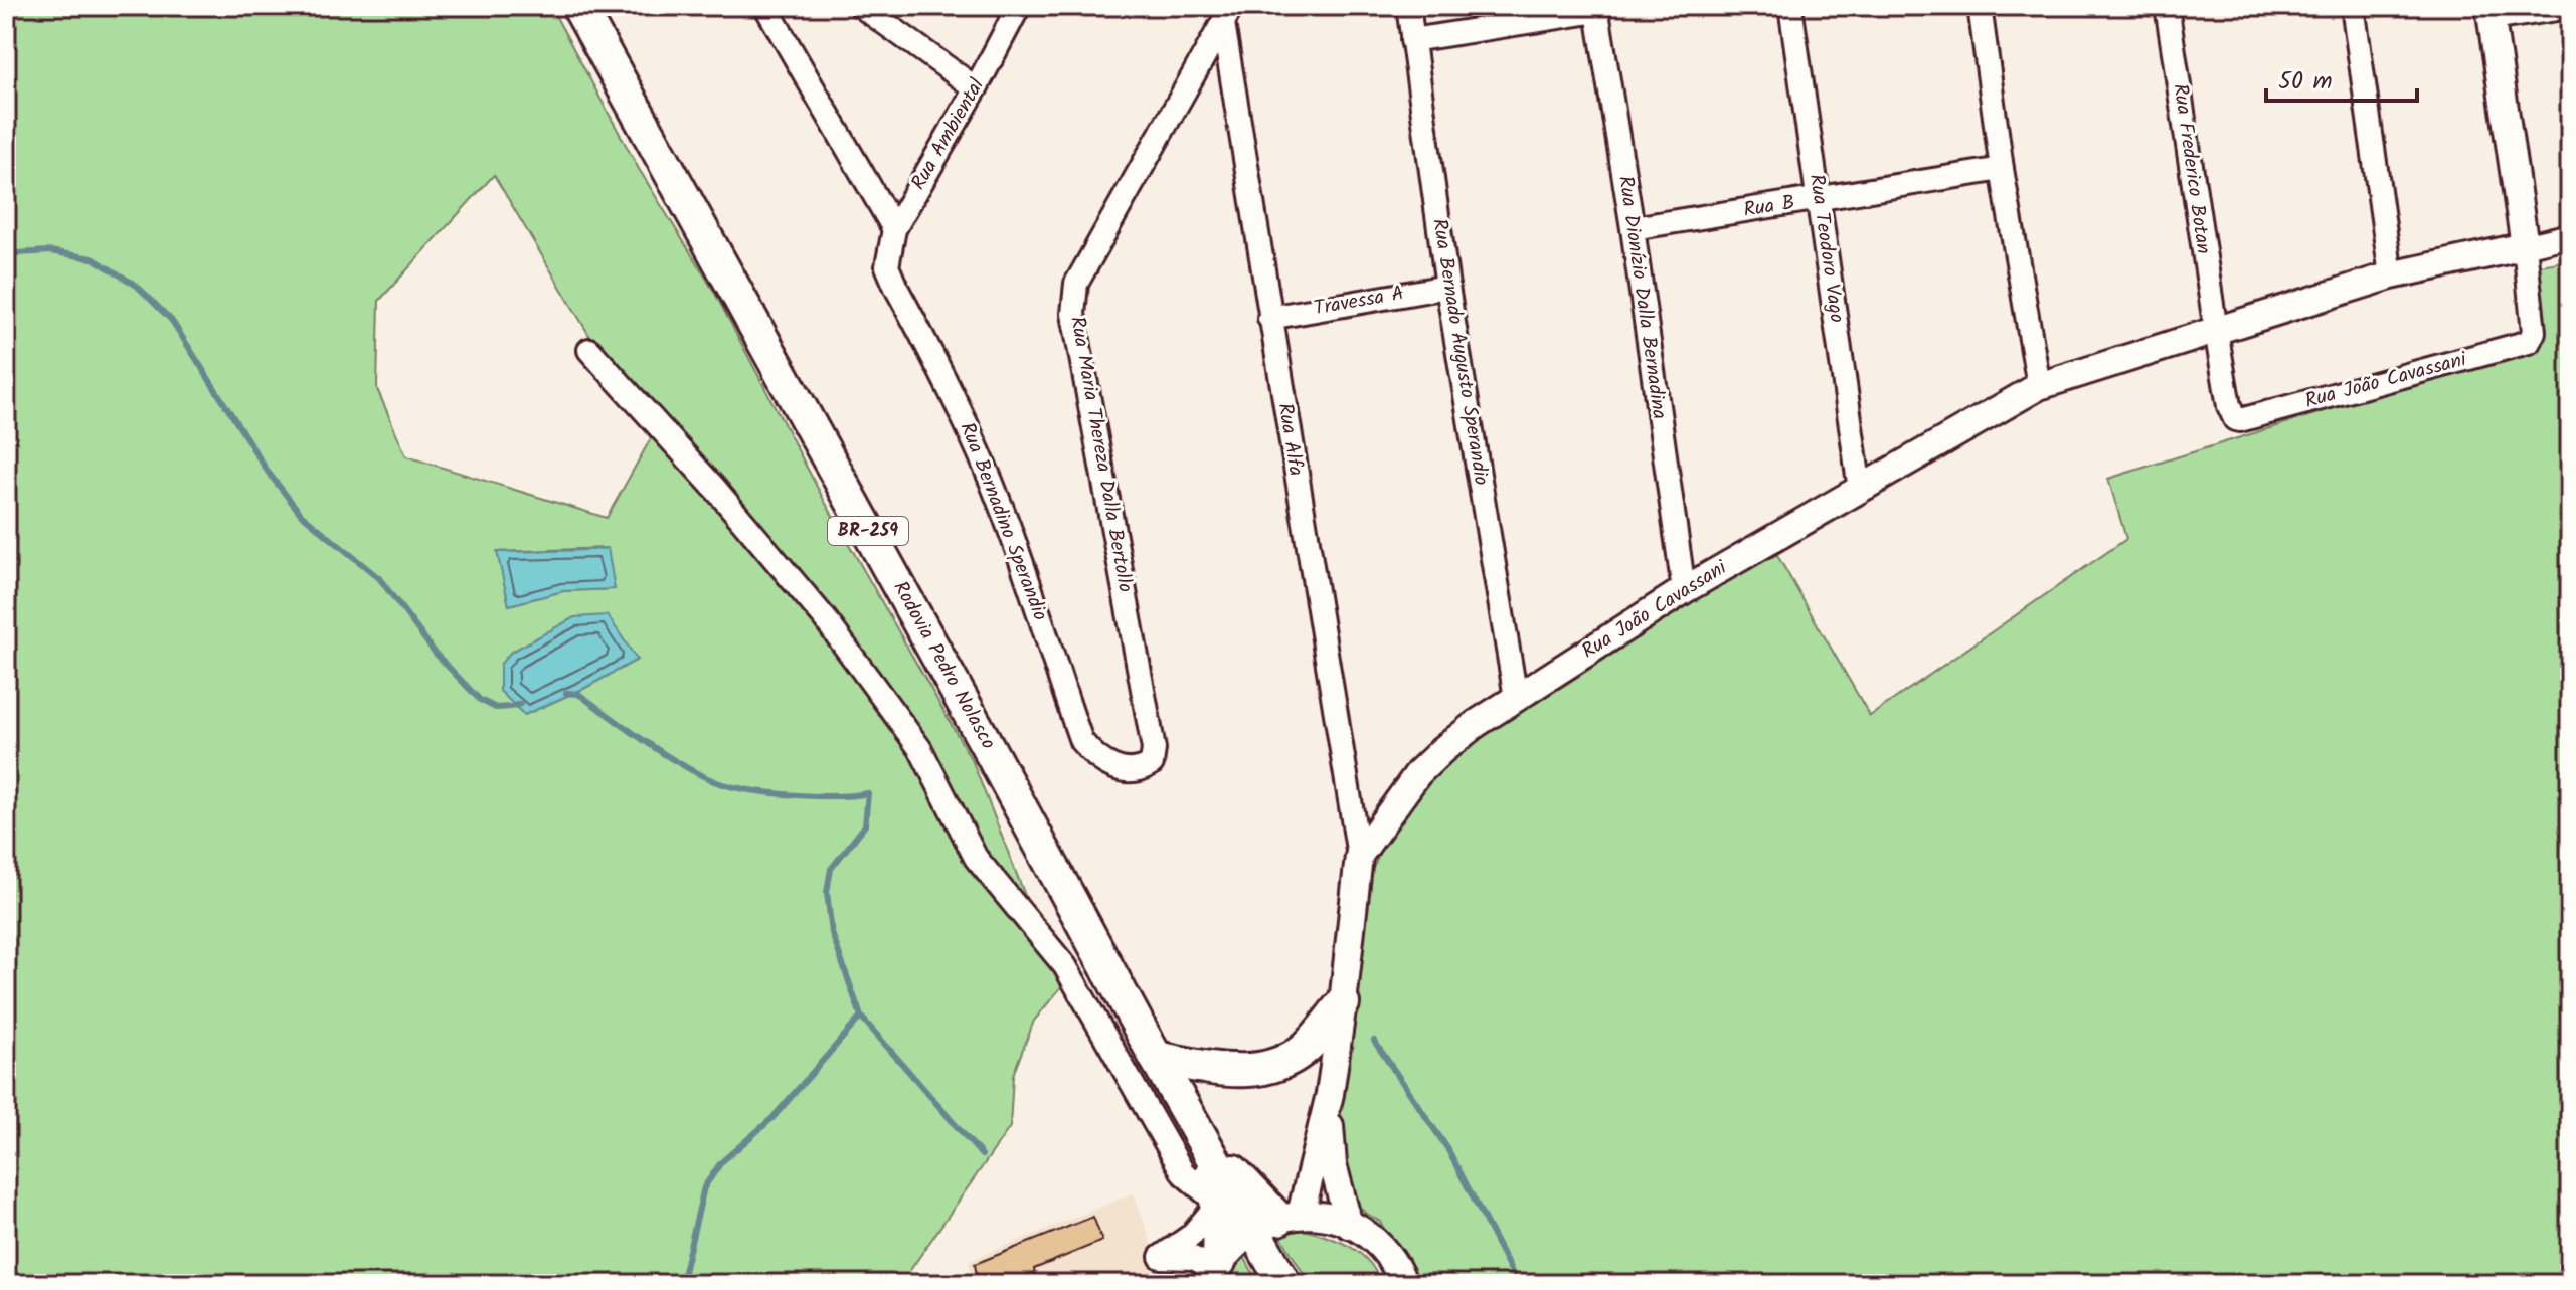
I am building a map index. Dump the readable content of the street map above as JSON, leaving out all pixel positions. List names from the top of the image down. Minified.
{"streets":{"highway":["BR-259","Rodovia Pedro Nolasco"],"main road":["Rua João Cavassani"],"street":["Rua Ambiental","Rua Frederico Botan","Rua B","Rua Teodoro Vago","Rua Dionízio Dalla Bernadina","Travessa A","Rua Bernado Augusto Sperandio","Rua Alfa","Rua Maria Thereza Dalla Bertollo","Rua Bernadino Sperandio"]},"crossings":[["Rua Ambiental","Rua Bernadino Sperandio"],["Rua Frederico Botan","Rua João Cavassani"],["Rua B","Rua Teodoro Vago"],["Rua B","Rua Dionízio Dalla Bernadina"],["Rua Teodoro Vago","Rua João Cavassani"],["Rua Dionízio Dalla Bernadina","Rua João Cavassani"],["Travessa A","Rua Bernado Augusto Sperandio"],["Travessa A","Rua Alfa"],["Rua Bernado Augusto Sperandio","Rua João Cavassani"],["Rua João Cavassani","Rua Alfa"],["Rua Alfa","Rua Maria Thereza Dalla Bertollo"],["Rua Maria Thereza Dalla Bertollo","Rua Bernadino Sperandio"]],"scale_bar":"50 m"}
